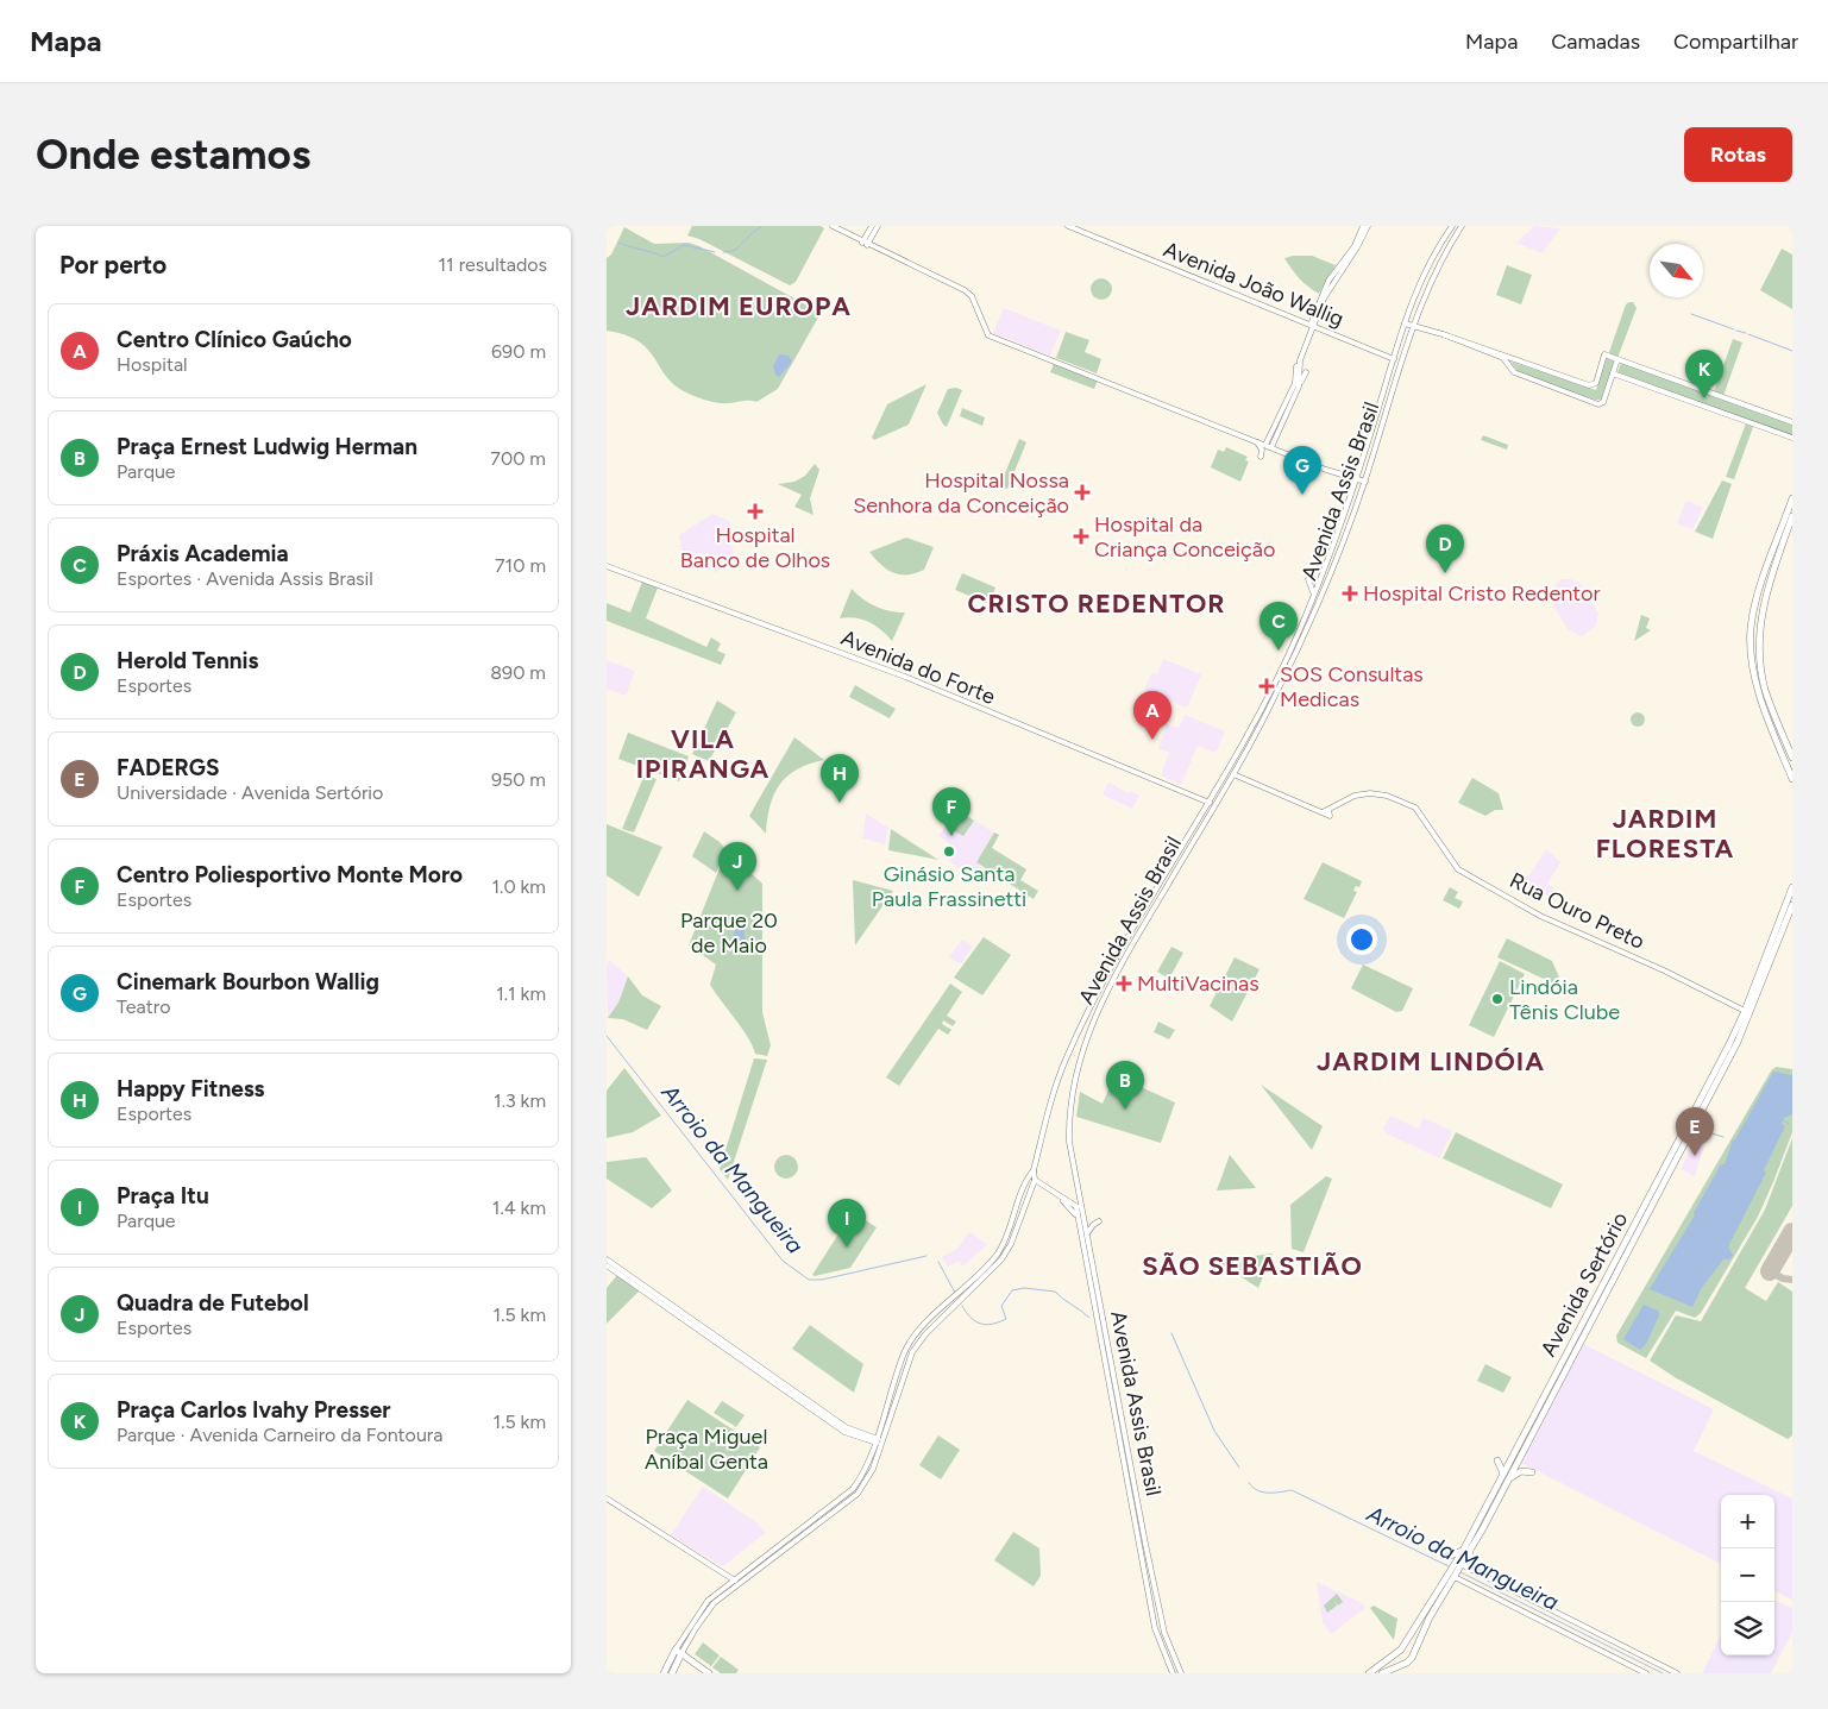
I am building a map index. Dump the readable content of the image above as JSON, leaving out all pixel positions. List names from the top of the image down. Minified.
{"streets":{"main road":["Avenida João Wallig","Avenida Assis Brasil","Avenida do Forte","Rua Ouro Preto","Avenida Sertório"]},"crossings":[["Avenida João Wallig","Avenida Assis Brasil"],["Avenida Assis Brasil","Avenida do Forte"],["Avenida Assis Brasil","Rua Ouro Preto"],["Rua Ouro Preto","Avenida Sertório"]],"districts":["JARDIM EUROPA","CRISTO REDENTOR","VILA IPIRANGA","JARDIM FLORESTA","JARDIM LINDÓIA","SÃO SEBASTIÃO"],"water":["Arroio da Mangueira"],"parks":["Parque 20 de Maio","Praça Miguel Aníbal Genta"],"places":{"health":["Hospital Nossa Senhora da Conceição","Hospital Banco de Olhos","Hospital da Criança Conceição","Hospital Cristo Redentor","SOS Consultas Medicas","MultiVacinas"],"other":["Ginásio Santa Paula Frassinetti","Lindóia Tênis Clube"]},"north":"bottom right","page":{"header":"Mapa","nav":["Mapa","Camadas","Compartilhar"],"buttons":"Rotas","title":"Onde estamos","heading":["Por perto","11 resultados"],"list":[{"mark":"A","name":"Centro Clínico Gaúcho","note":"Hospital","value":"690 m"},{"mark":"B","name":"Praça Ernest Ludwig Herman","note":"Parque","value":"700 m"},{"mark":"C","name":"Práxis Academia","note":"Esportes · Avenida Assis Brasil","value":"710 m"},{"mark":"D","name":"Herold Tennis","note":"Esportes","value":"890 m"},{"mark":"E","name":"FADERGS","note":"Universidade · Avenida Sertório","value":"950 m"},{"mark":"F","name":"Centro Poliesportivo Monte Moro","note":"Esportes","value":"1.0 km"},{"mark":"G","name":"Cinemark Bourbon Wallig","note":"Teatro","value":"1.1 km"},{"mark":"H","name":"Happy Fitness","note":"Esportes","value":"1.3 km"},{"mark":"I","name":"Praça Itu","note":"Parque","value":"1.4 km"},{"mark":"J","name":"Quadra de Futebol","note":"Esportes","value":"1.5 km"},{"mark":"K","name":"Praça Carlos Ivahy Presser","note":"Parque · Avenida Carneiro da Fontoura","value":"1.5 km"}],"pins":["K","G","D","C","A","H","F","J","B","E","I"],"map_buttons":["+","−"]}}
